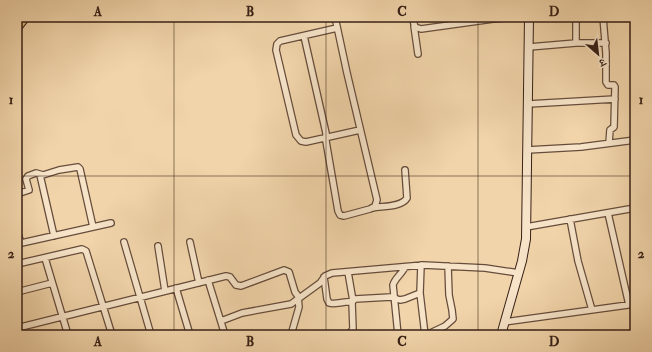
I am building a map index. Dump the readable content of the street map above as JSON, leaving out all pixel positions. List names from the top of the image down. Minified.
{"north":"bottom right","grid":{"columns":["A","B","C","D"],"rows":["1","2"]}}
